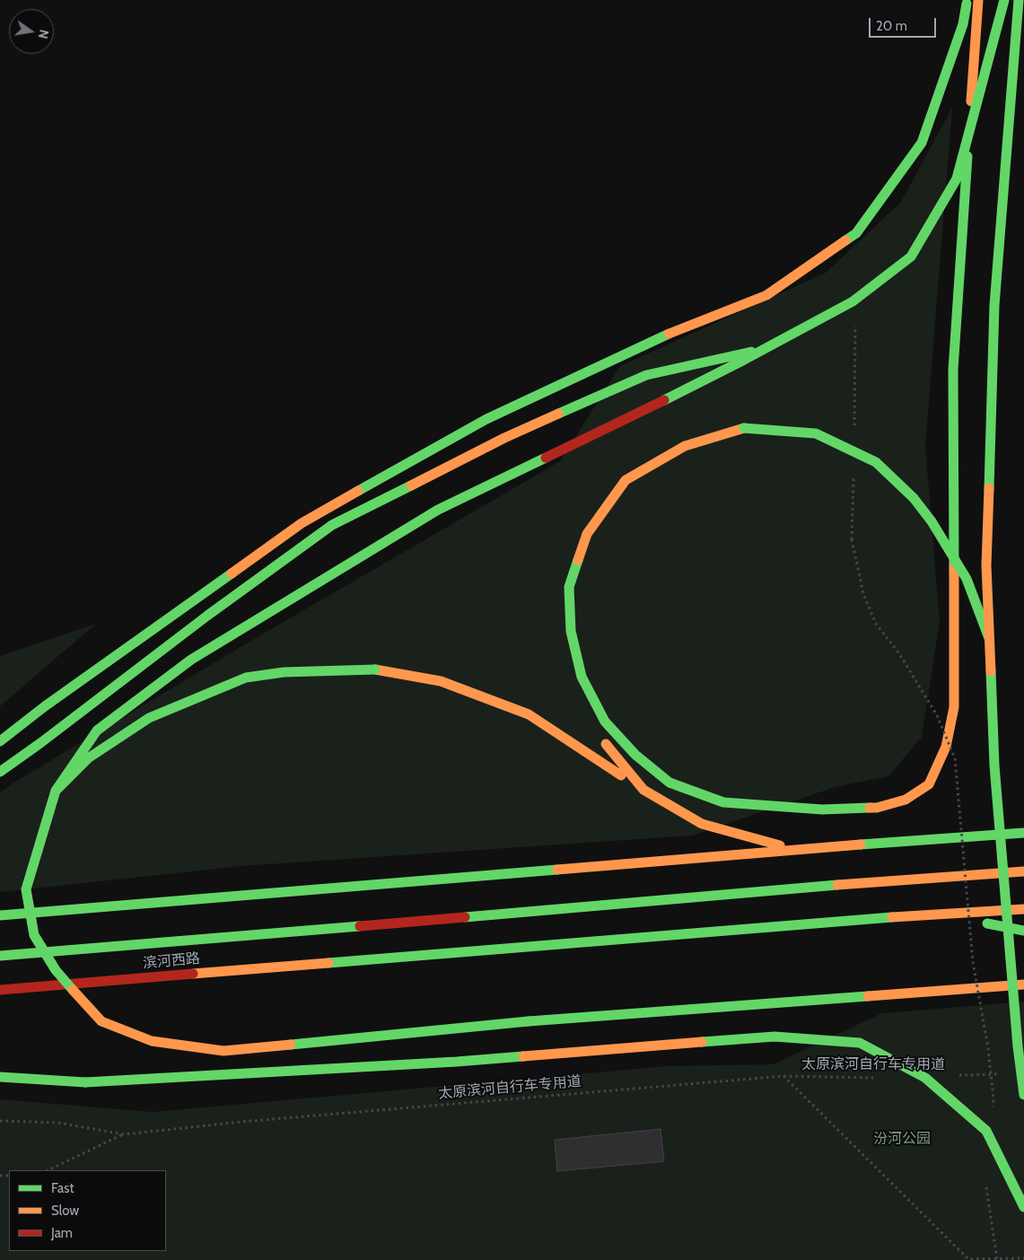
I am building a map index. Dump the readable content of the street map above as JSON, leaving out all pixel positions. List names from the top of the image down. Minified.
{"streets":{"main road":["滨河西路"],"path":["太原滨河自行车专用道"]},"parks":["汾河公园"],"legend":["Fast","Slow","Jam"],"scale_bar":"20 m","north":"right"}
